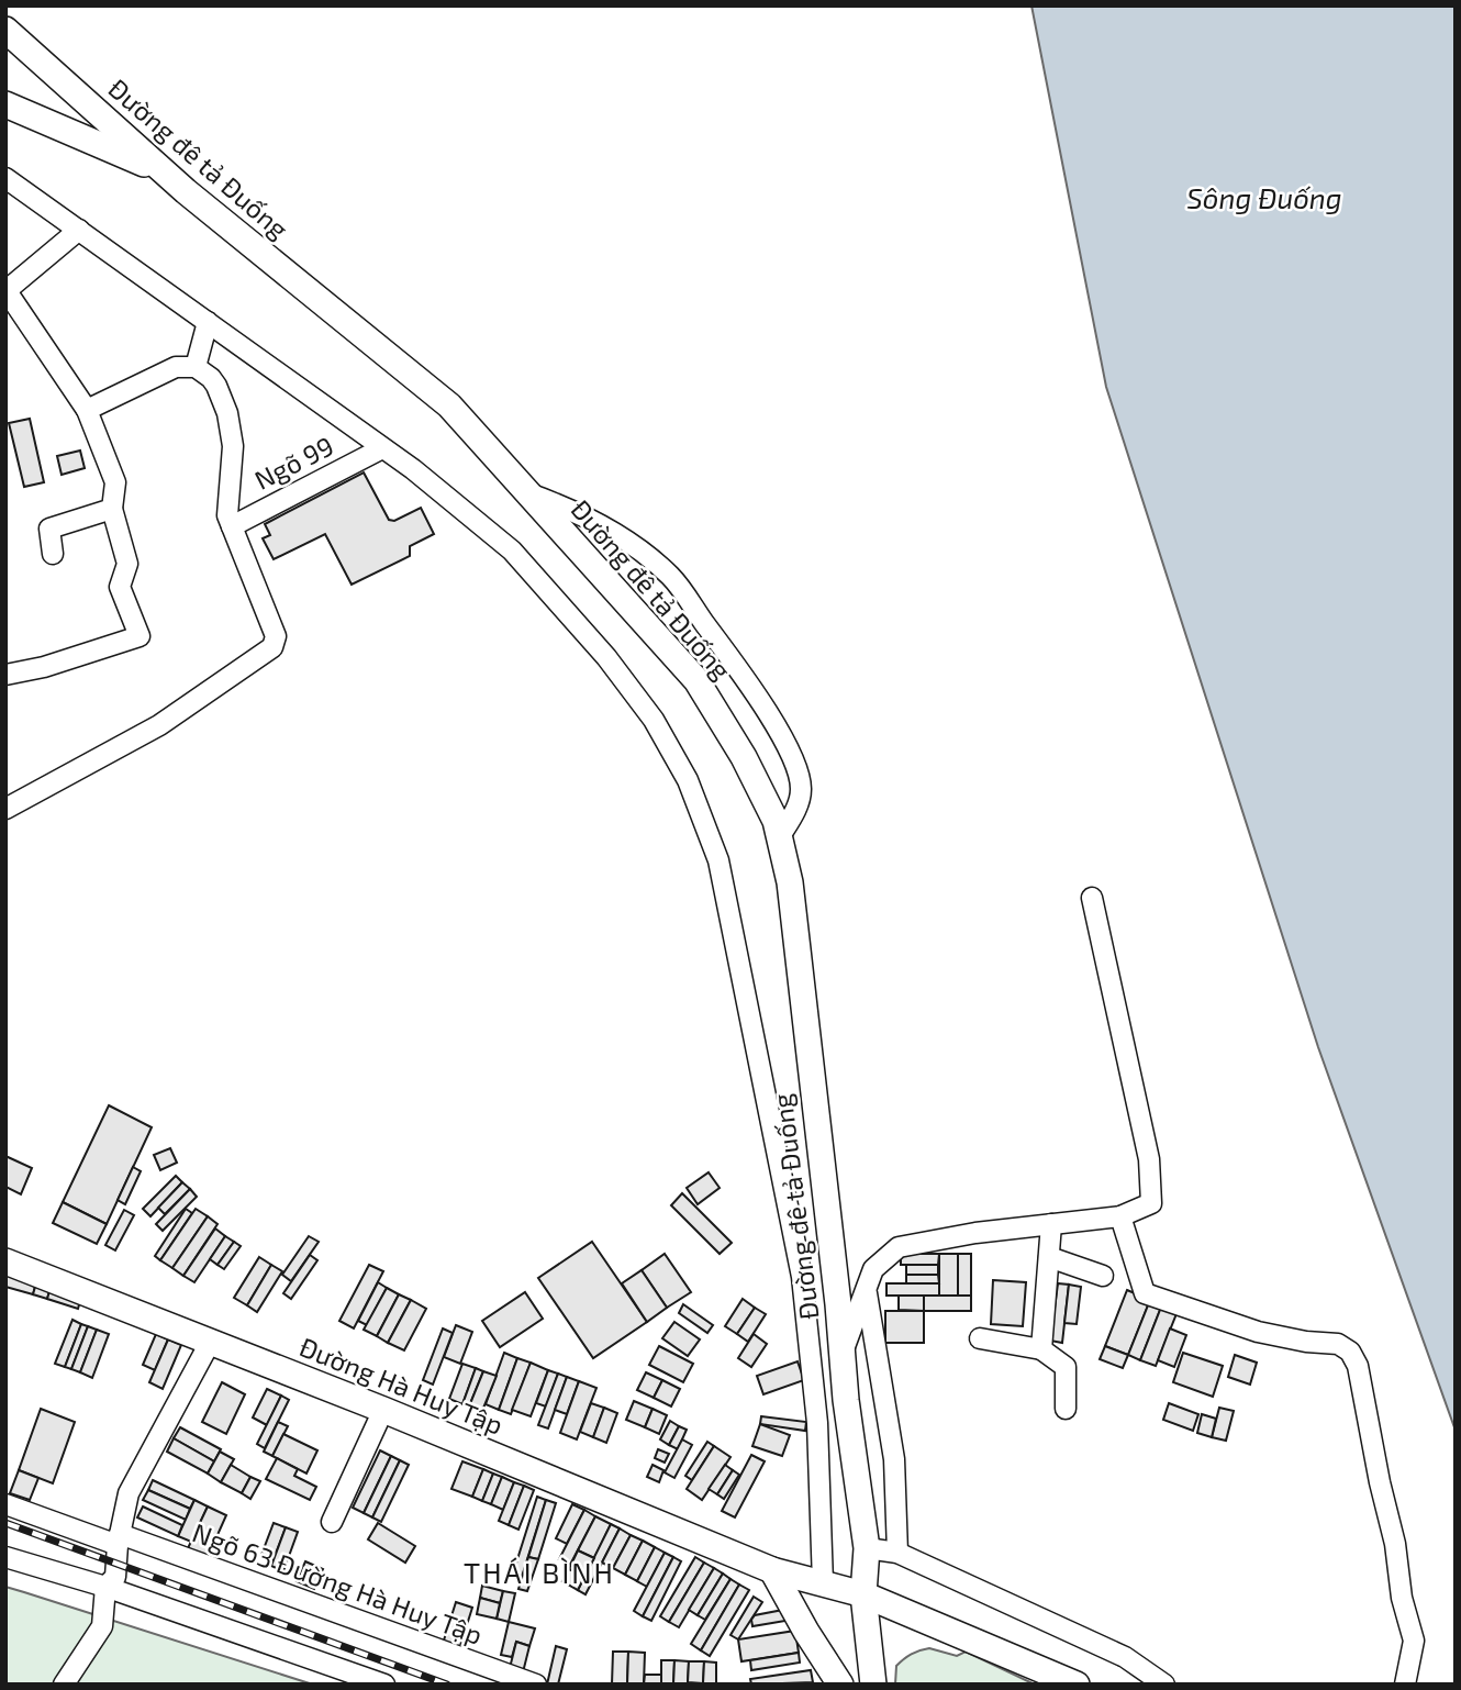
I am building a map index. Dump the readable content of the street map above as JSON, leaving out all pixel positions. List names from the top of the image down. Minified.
{"streets":{"main road":["Đường đê tả Đuống","Đường Hà Huy Tập"],"street":["Ngõ 99","Ngõ 63 Đường Hà Huy Tập"]},"crossings":[["Đường đê tả Đuống","Đường Hà Huy Tập"]],"districts":["THÁI BÌNH"],"water":["Sông Đuống"]}
